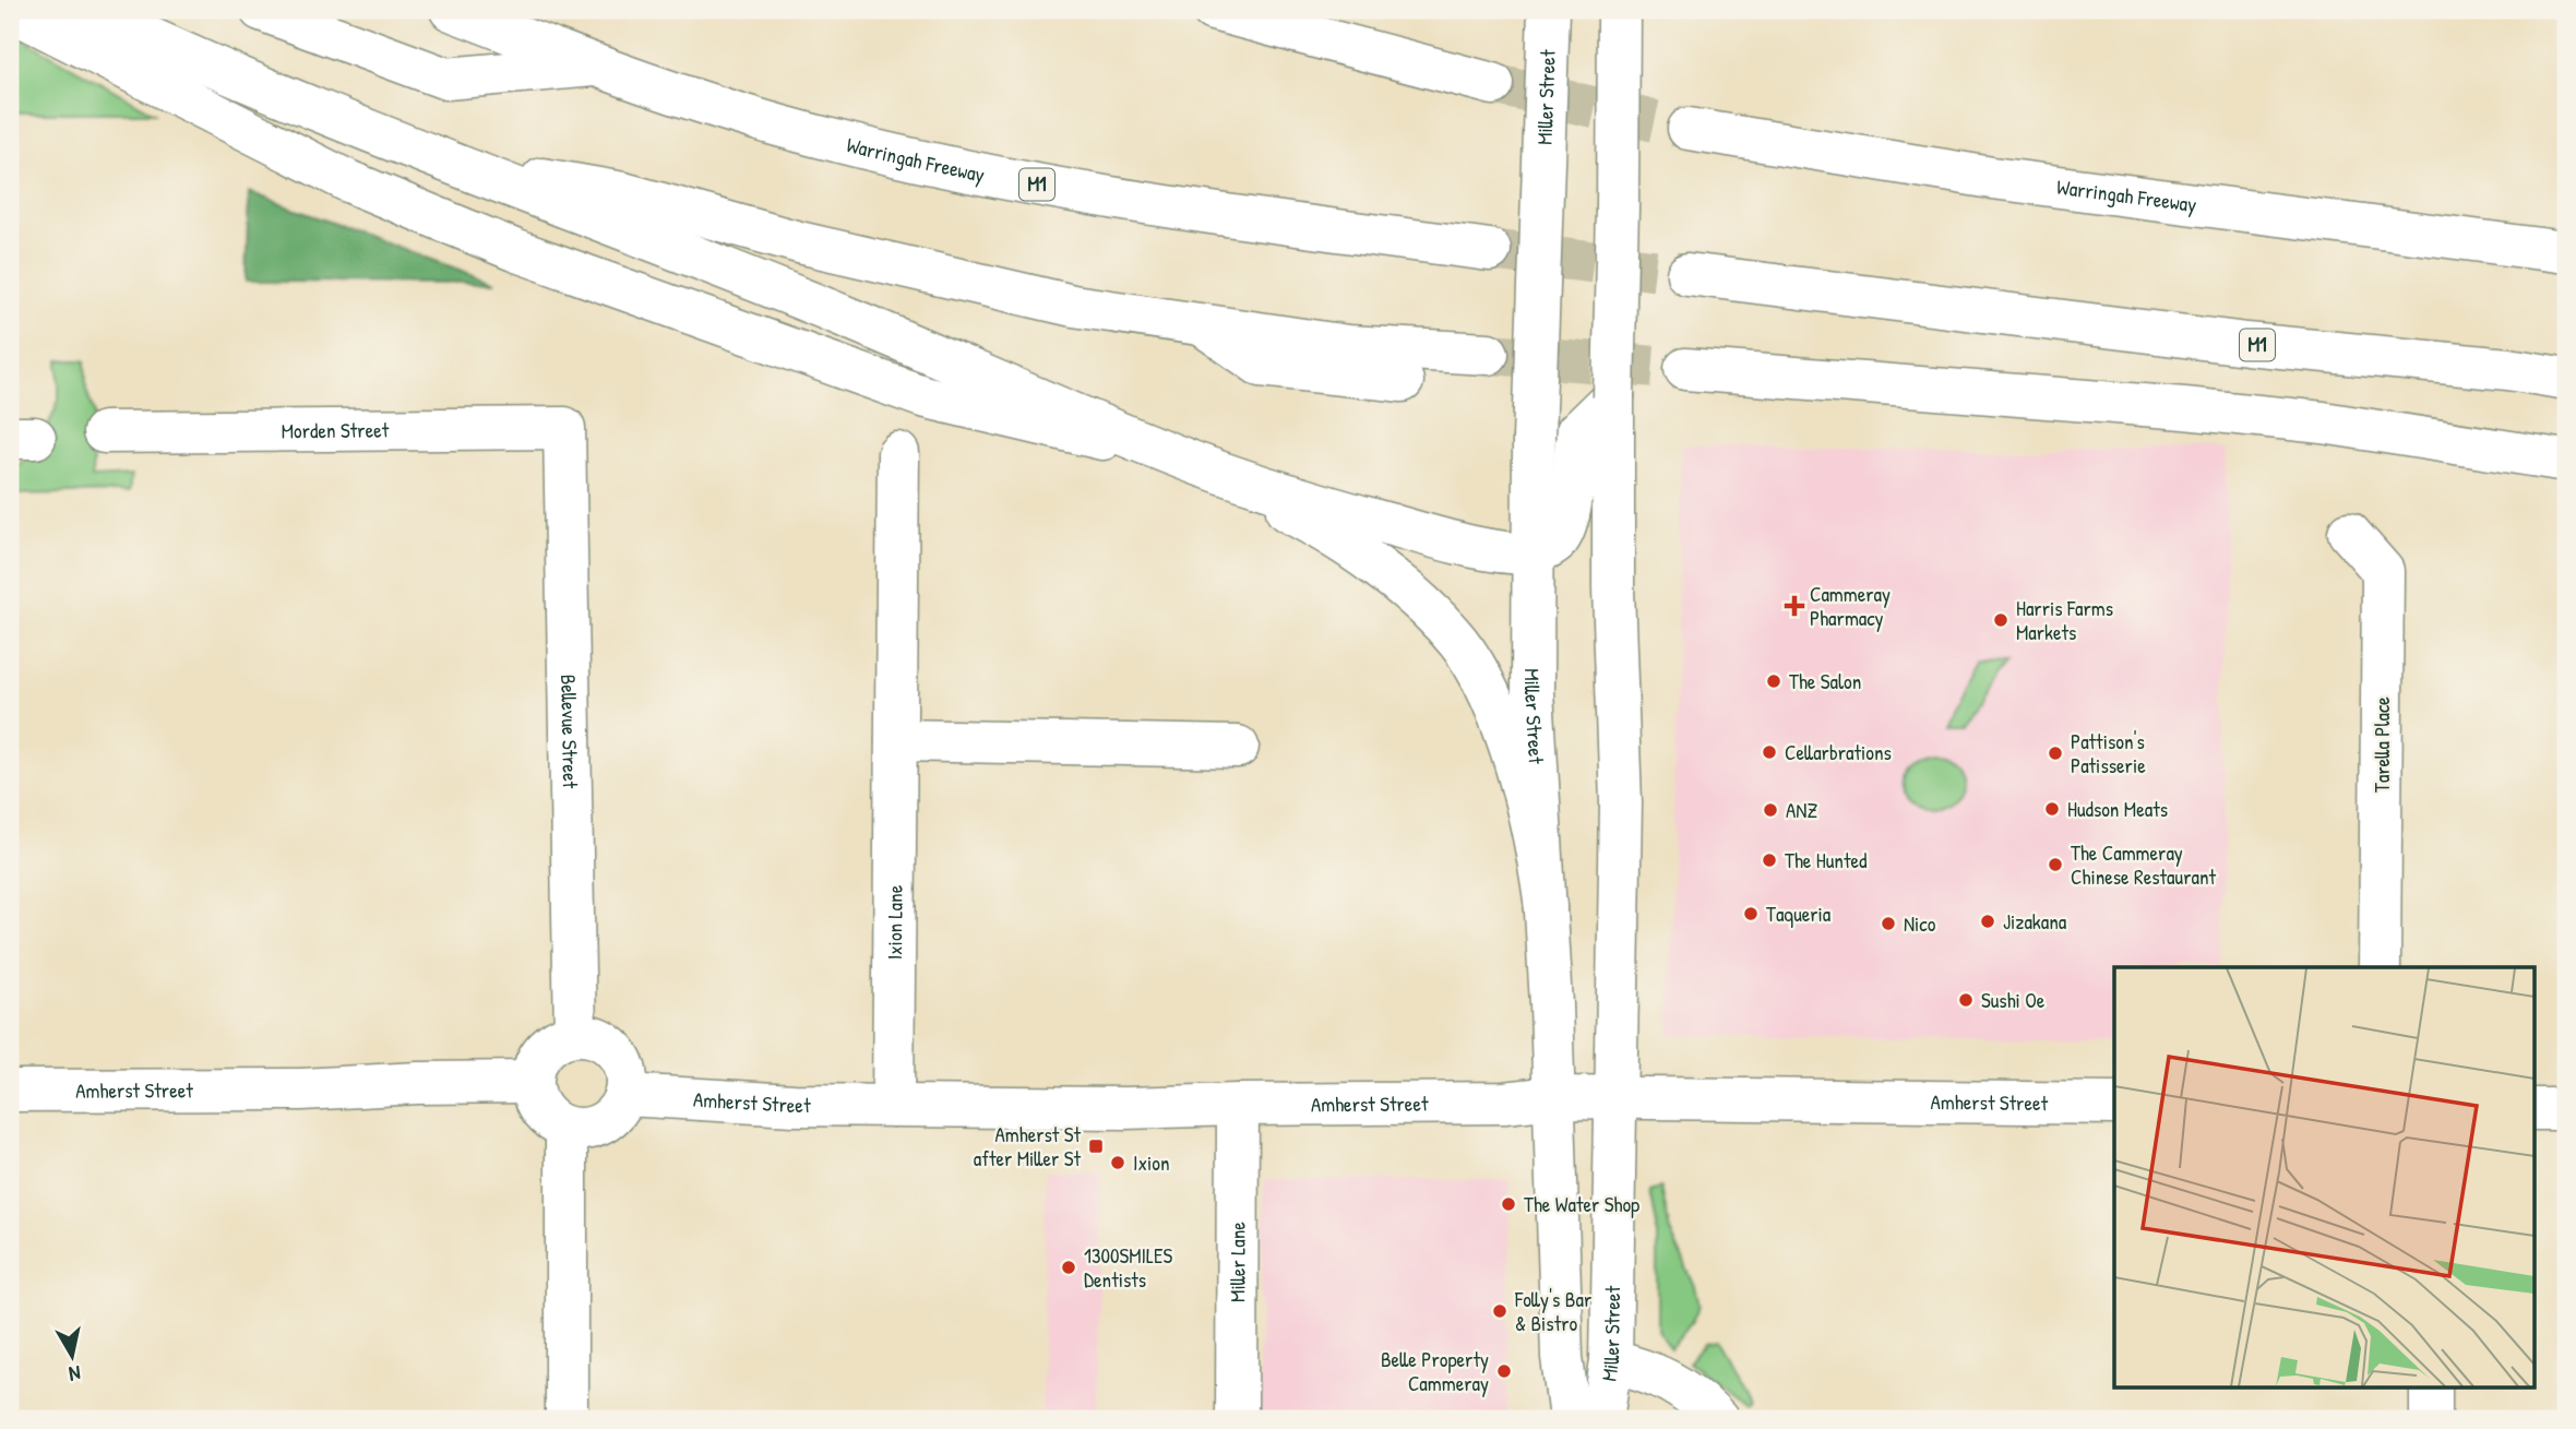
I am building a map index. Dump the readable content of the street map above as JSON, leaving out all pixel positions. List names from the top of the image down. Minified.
{"streets":{"main road":["Miller Street","Warringah Freeway","M1","Morden Street","Bellevue Street","Tarella Place","Ixion Lane","Amherst Street","Miller Lane"]},"crossings":[["Miller Street","Amherst Street"],["Morden Street","Bellevue Street"],["Bellevue Street","Amherst Street"],["Ixion Lane","Amherst Street"],["Amherst Street","Miller Lane"]],"places":{"health":["Cammeray Pharmacy"],"other":["Harris Farms Markets","The Salon","Cellarbrations","Pattison's Patisserie","Hudson Meats","ANZ","The Hunted","The Cammeray Chinese Restaurant","Taqueria","Jizakana","Nico","Sushi Oe","Ixion","The Water Shop","1300SMILES Dentists","Folly's Bar & Bistro","Belle Property Cammeray"],"transit":["Amherst St after Miller St"]},"north":"bottom"}
